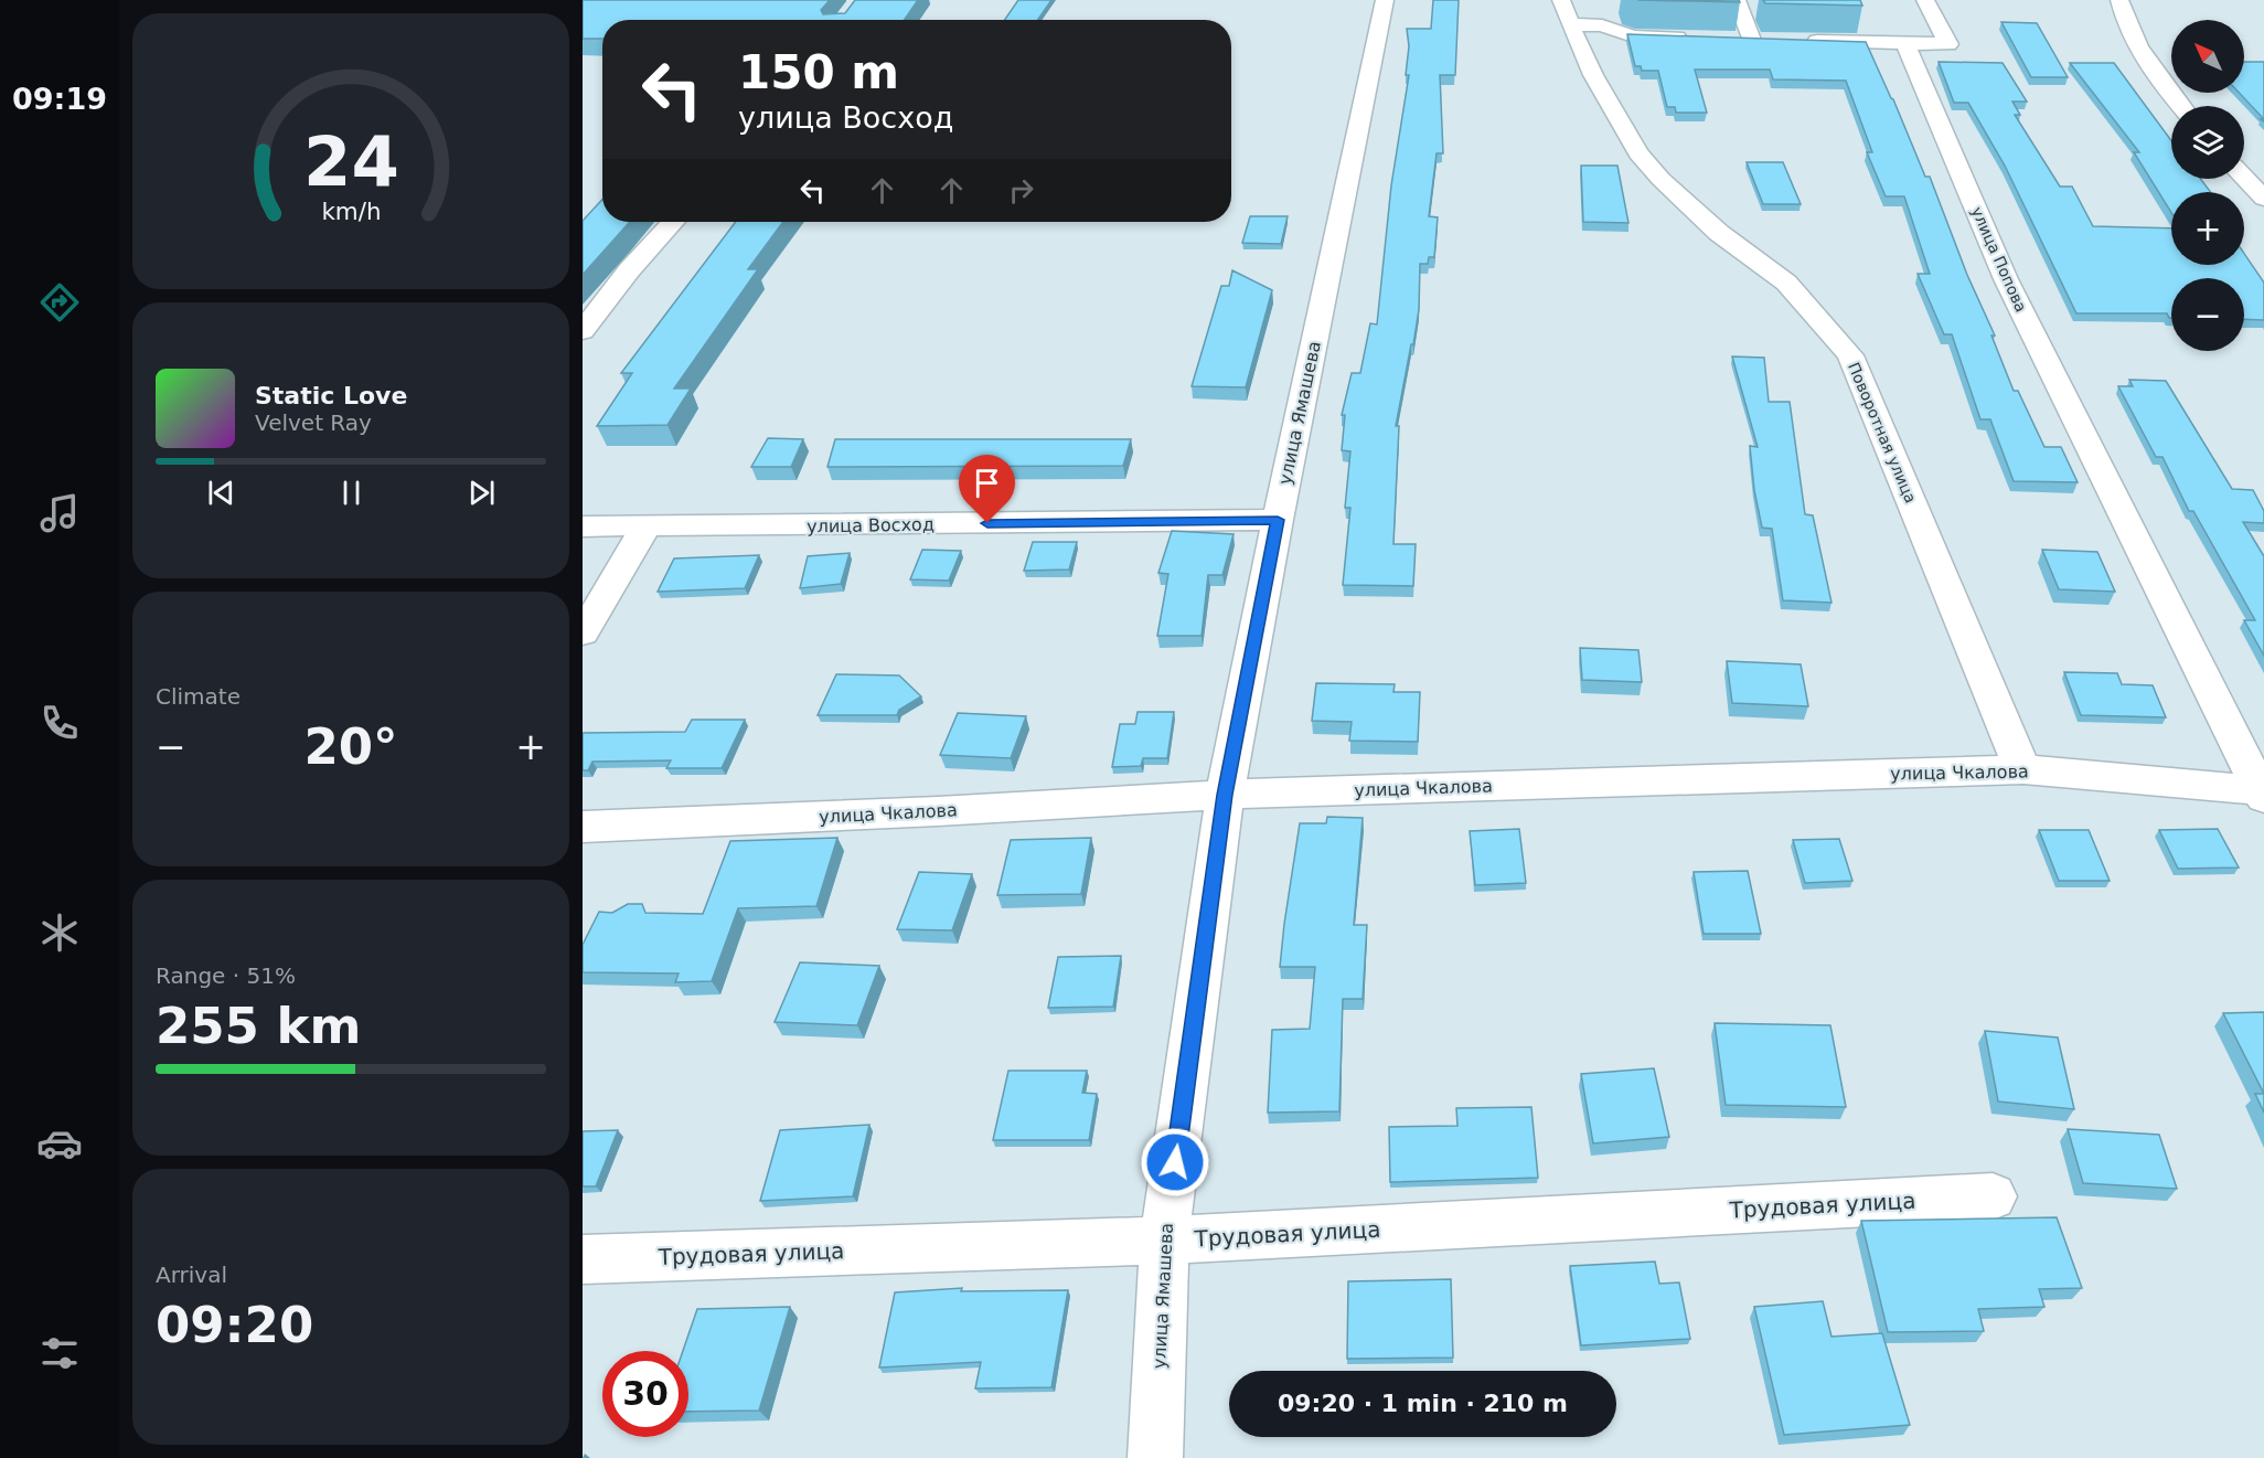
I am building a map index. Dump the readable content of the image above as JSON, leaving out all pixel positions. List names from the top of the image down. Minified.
{"streets":{"street":["улица Попова","улица Ямашева","Поворотная улица","улица Восход","улица Чкалова","Трудовая улица"]},"crossings":[["улица Попова","улица Чкалова"],["улица Ямашева","улица Восход"],["улица Ямашева","улица Чкалова"],["улица Ямашева","Трудовая улица"],["Поворотная улица","улица Чкалова"]],"north":"top left","page":{"tabs":"09:19","map_buttons":["+","−"],"turn":["150 m","улица Восход"],"song":["Static Love","Velvet Ray"],"tile":["Climate",["Range · 51%","255 km"],["Arrival","09:20"]],"heat":["−","20°","+"],"limit":"30","trip":"09:20 · 1 min · 210 m","gauge":["24","km/h"]}}
